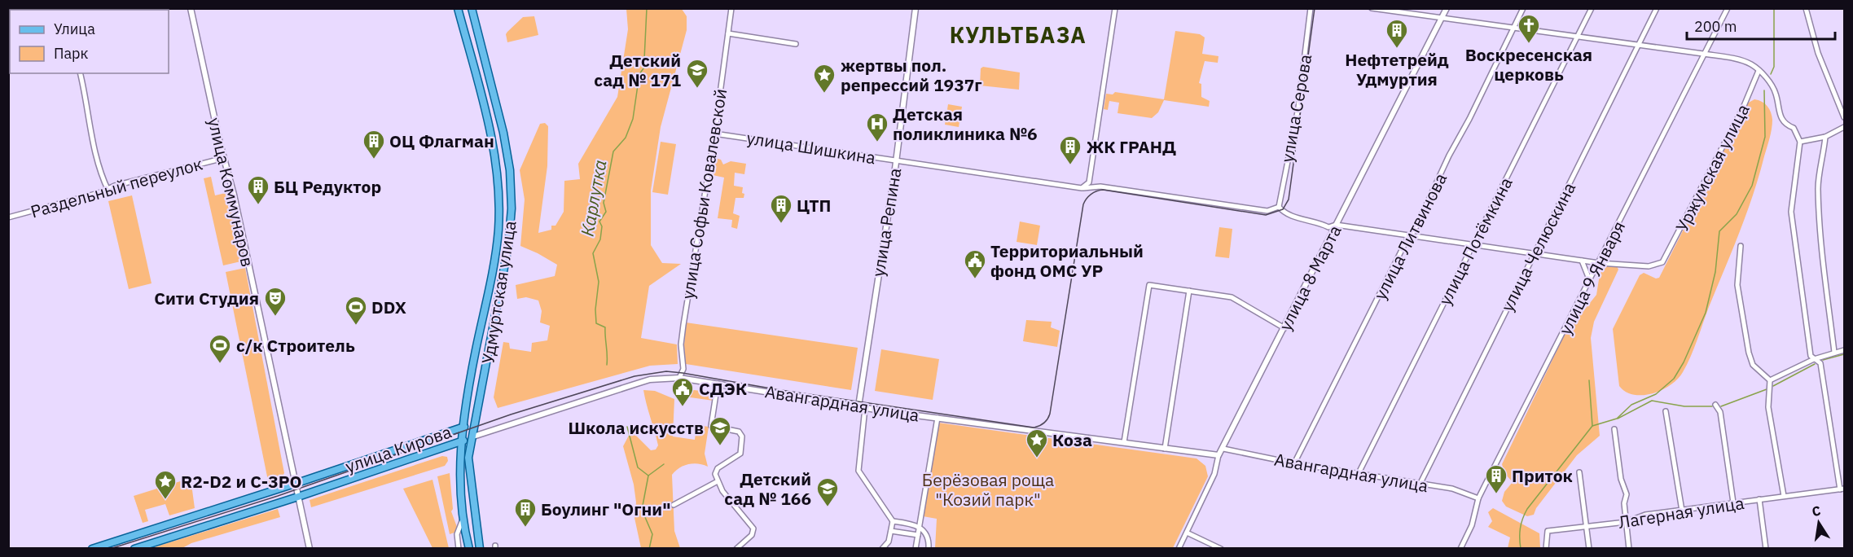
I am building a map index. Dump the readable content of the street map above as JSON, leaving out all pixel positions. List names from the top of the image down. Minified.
{"streets":{"main road":["Удмуртская улица","улица Кирова"],"street":["улица Серова","улица Шишкина","Уржумская улица","Раздельный переулок","улица Коммунаров","улица Софьи Ковалевской","улица Репина","улица Литвинова","улица Потёмкина","улица Челюскина","улица 8 Марта","улица 9 Января","Авангардная улица","Лагерная улица"]},"crossings":[["улица Серова","улица Шишкина"],["улица Шишкина","улица Софьи Ковалевской"],["улица Шишкина","улица Репина"],["Уржумская улица","улица 9 Января"],["Раздельный переулок","улица Коммунаров"],["улица Коммунаров","улица Кирова"],["улица Софьи Ковалевской","Авангардная улица"],["улица Репина","Авангардная улица"],["улица Литвинова","Авангардная улица"],["улица Потёмкина","Авангардная улица"],["улица Челюскина","Авангардная улица"],["улица 8 Марта","Авангардная улица"],["улица 9 Января","Авангардная улица"],["Удмуртская улица","Авангардная улица"],["Удмуртская улица","улица Кирова"],["Авангардная улица","улица Кирова"]],"districts":["КУЛЬТБАЗА"],"water":["Карлутка"],"parks":["Берёзовая роща \"Козий парк\""],"places":{"church":["Воскресенская церковь"],"building":["Нефтетрейд Удмуртия","ОЦ Флагман","ЖК ГРАНД","БЦ Редуктор","ЦТП","Приток","Боулинг \"Огни\""],"school or university":["Детский сад № 171","Школа искусств","Детский сад № 166"],"place":["жертвы пол. репрессий 1937г","Коза","R2-D2 и C-3PO"],"hospital":["Детская поликлиника №6"],"public building":["Территориальный фонд ОМС УР","СДЭК"],"theatre":["Сити Студия"],"sports":["DDX","с/к Строитель"]},"legend":["Улица","Парк"],"scale_bar":"200 m","north":"top"}
